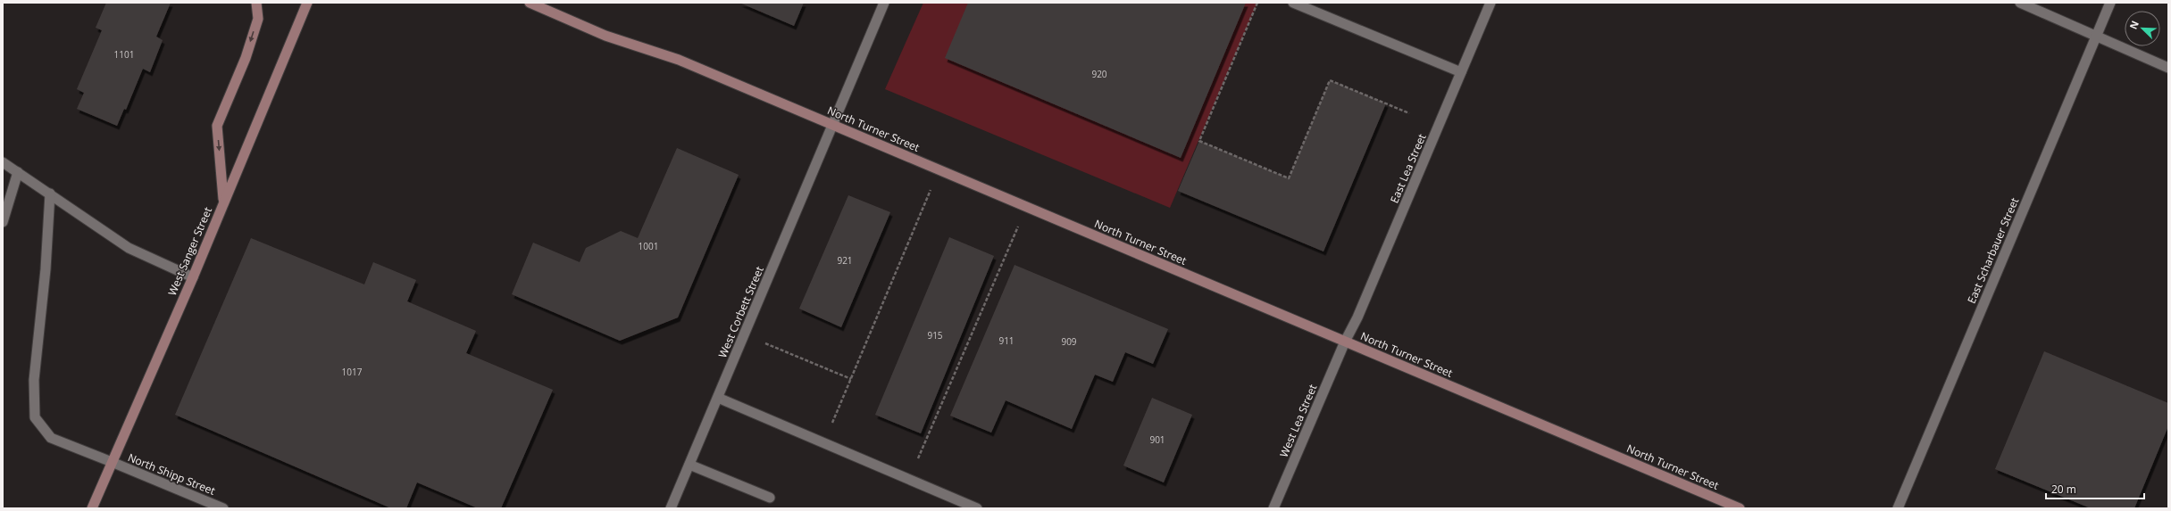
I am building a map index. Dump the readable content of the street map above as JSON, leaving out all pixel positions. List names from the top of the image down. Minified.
{"streets":{"main road":["North Turner Street","West Sanger Street"],"street":["East Lea Street","East Scharbauer Street","West Corbett Street","West Lea Street","North Shipp Street"]},"crossings":[["North Turner Street","East Lea Street"],["North Turner Street","West Corbett Street"],["North Turner Street","West Lea Street"],["East Lea Street","West Lea Street"],["West Sanger Street","North Shipp Street"]],"house_numbers":["1101","920","1001","921","915","911","909","1017","901"],"scale_bar":"20 m","north":"top left"}
